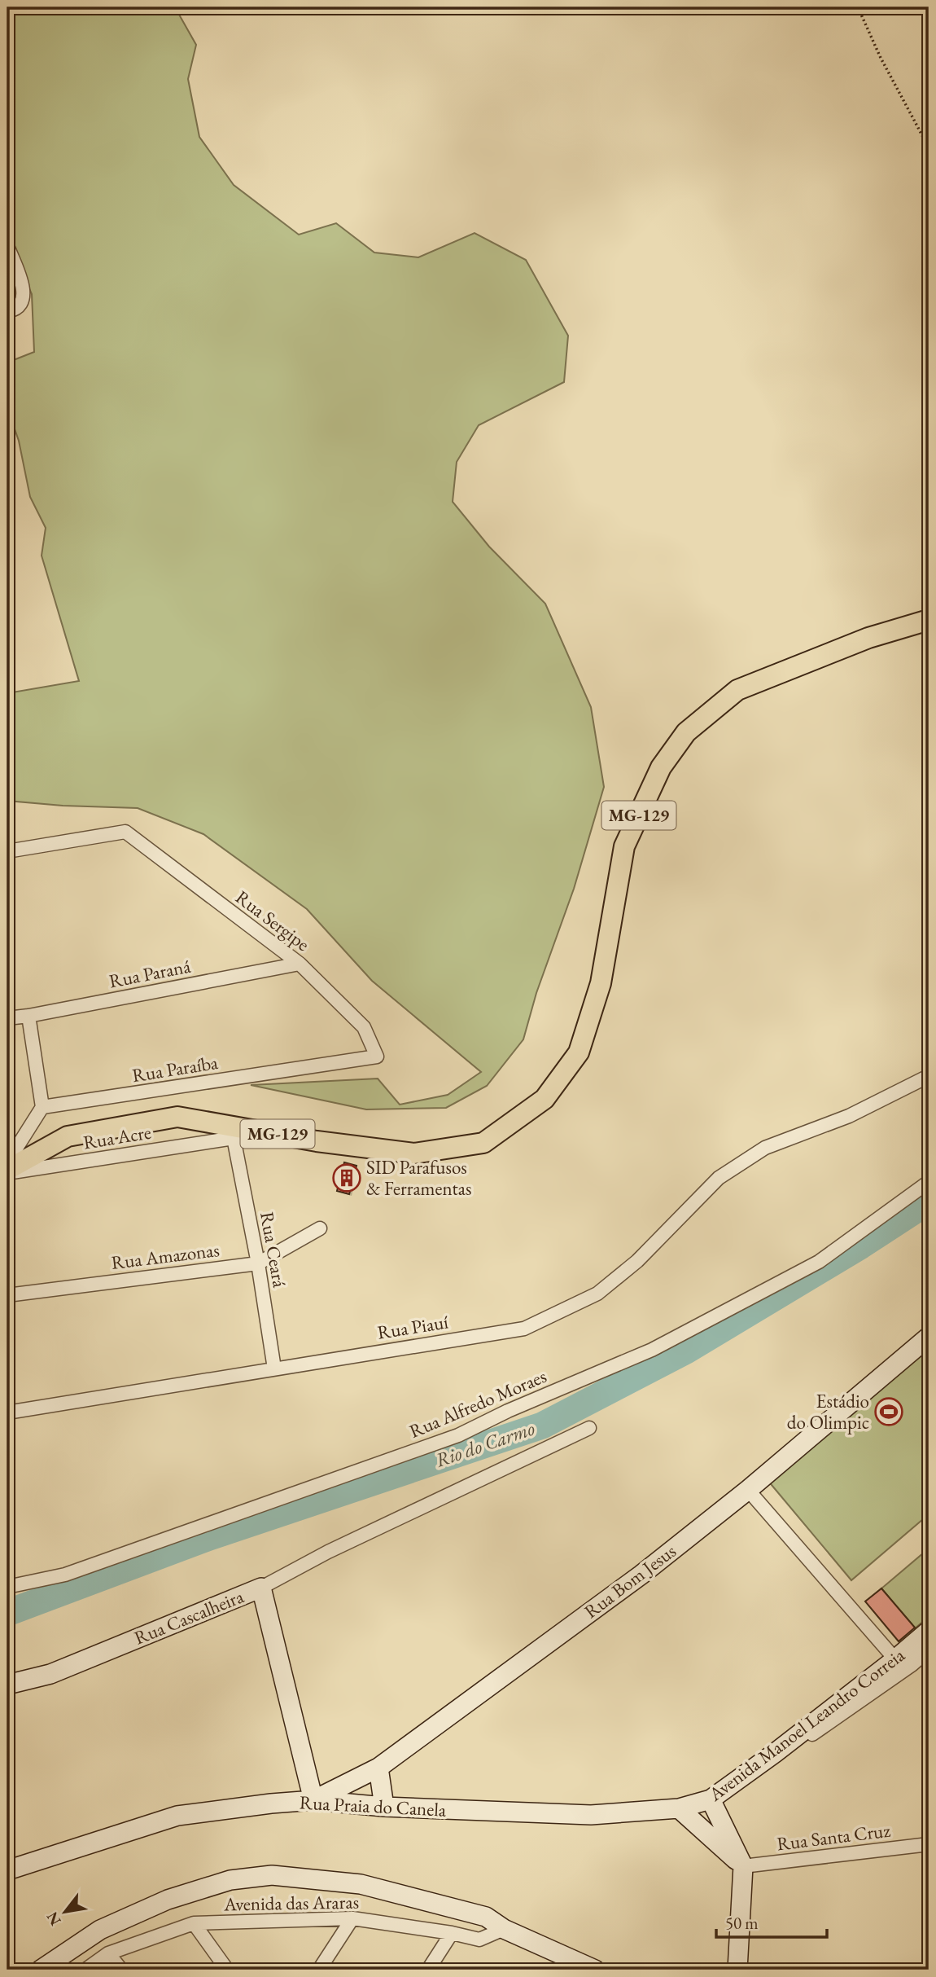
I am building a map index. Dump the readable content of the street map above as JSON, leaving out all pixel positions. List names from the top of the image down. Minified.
{"streets":{"main road":["MG-129"],"street":["Rua Sergipe","Rua Paraná","Rua Paraíba","Rua Acre","Rua Ceará","Rua Amazonas","Rua Piauí","Rua Alfredo Moraes","Rua Bom Jesus","Rua Cascalheira","Avenida Manoel Leandro Correia","Rua Praia do Canela","Rua Santa Cruz","Avenida das Araras"]},"crossings":[["MG-129","Rua Acre"],["Rua Sergipe","Rua Paraná"],["Rua Sergipe","Rua Paraíba"],["Rua Acre","Rua Ceará"],["Rua Ceará","Rua Amazonas"],["Rua Ceará","Rua Piauí"],["Rua Bom Jesus","Rua Cascalheira"],["Rua Bom Jesus","Rua Praia do Canela"],["Rua Cascalheira","Rua Praia do Canela"],["Avenida Manoel Leandro Correia","Rua Praia do Canela"]],"water":["Rio do Carmo"],"places":{"building":["SID Parafusos & Ferramentas"],"sports":["Estádio do Olimpic"]},"scale_bar":"50 m","north":"bottom left"}
